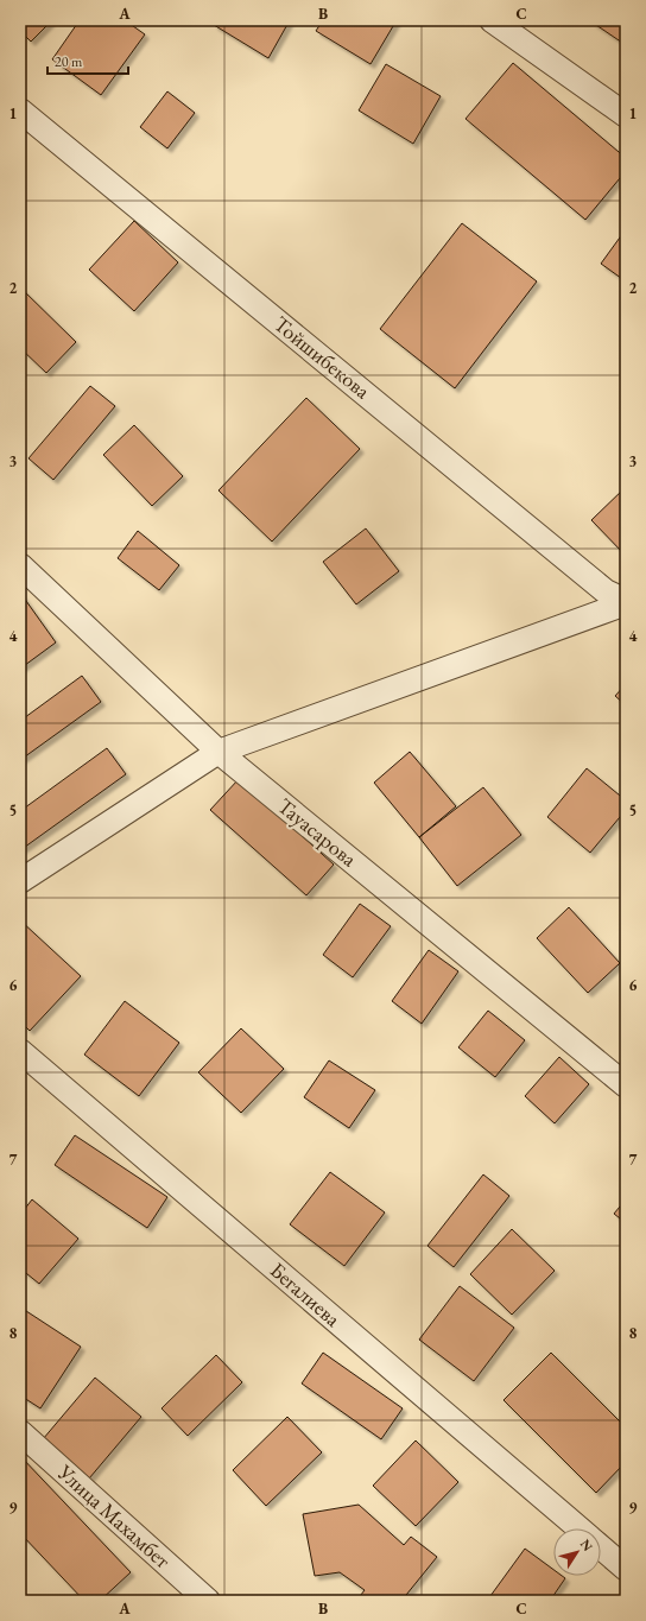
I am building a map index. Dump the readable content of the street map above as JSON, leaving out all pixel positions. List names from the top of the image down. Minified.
{"streets":{"street":["Тойшибекова","Тауасарова","Бегалиева","Улица Махамбет"]},"scale_bar":"20 m","north":"top right","grid":{"columns":["A","B","C"],"rows":["1","2","3","4","5","6","7","8","9"]}}
